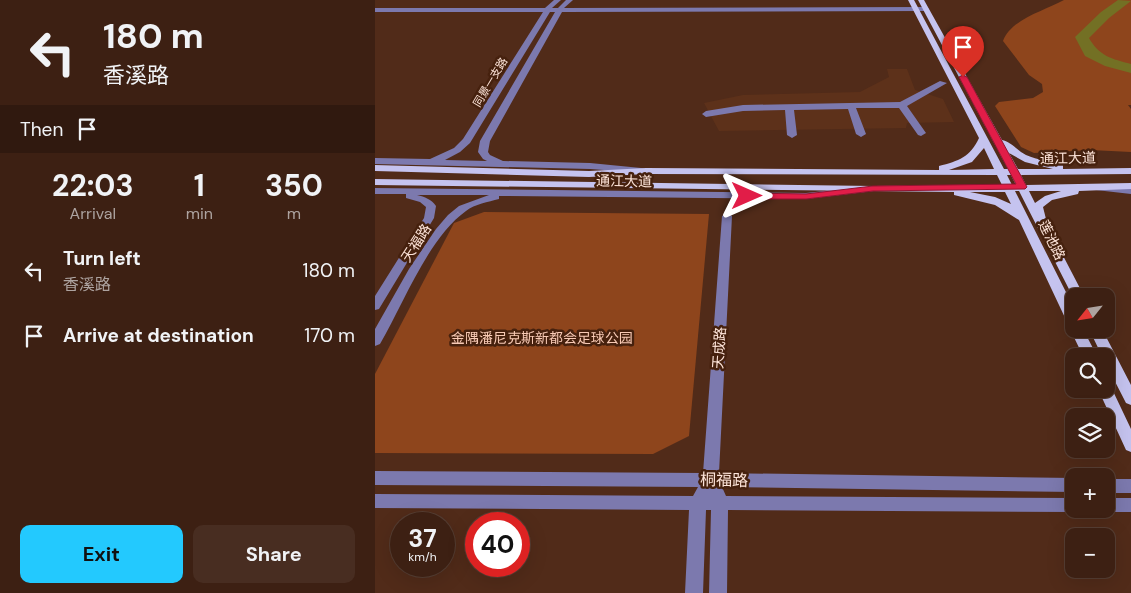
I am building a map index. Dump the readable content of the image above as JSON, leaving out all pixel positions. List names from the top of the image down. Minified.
{"streets":{"main road":["通江大道","莲池路"],"street":["同景一支路","天福路","天成路","桐福路"]},"crossings":[["同景一支路","通江大道"],["通江大道","莲池路"],["通江大道","天福路"],["天成路","桐福路"]],"parks":["金隅潘尼克斯新都会足球公园"],"north":"bottom left","page":{"turn":["180 m","香溪路"],"then":"Then","eta":["22:03","Arrival","1","min","350","m"],"list":[{"name":"Turn left","note":"香溪路","value":"180 m"},{"name":"Arrive at destination","value":"170 m"}],"map_buttons":["+","−"],"speed":"37 km/h","limit":"40","buttons":["Exit","Share"]}}
